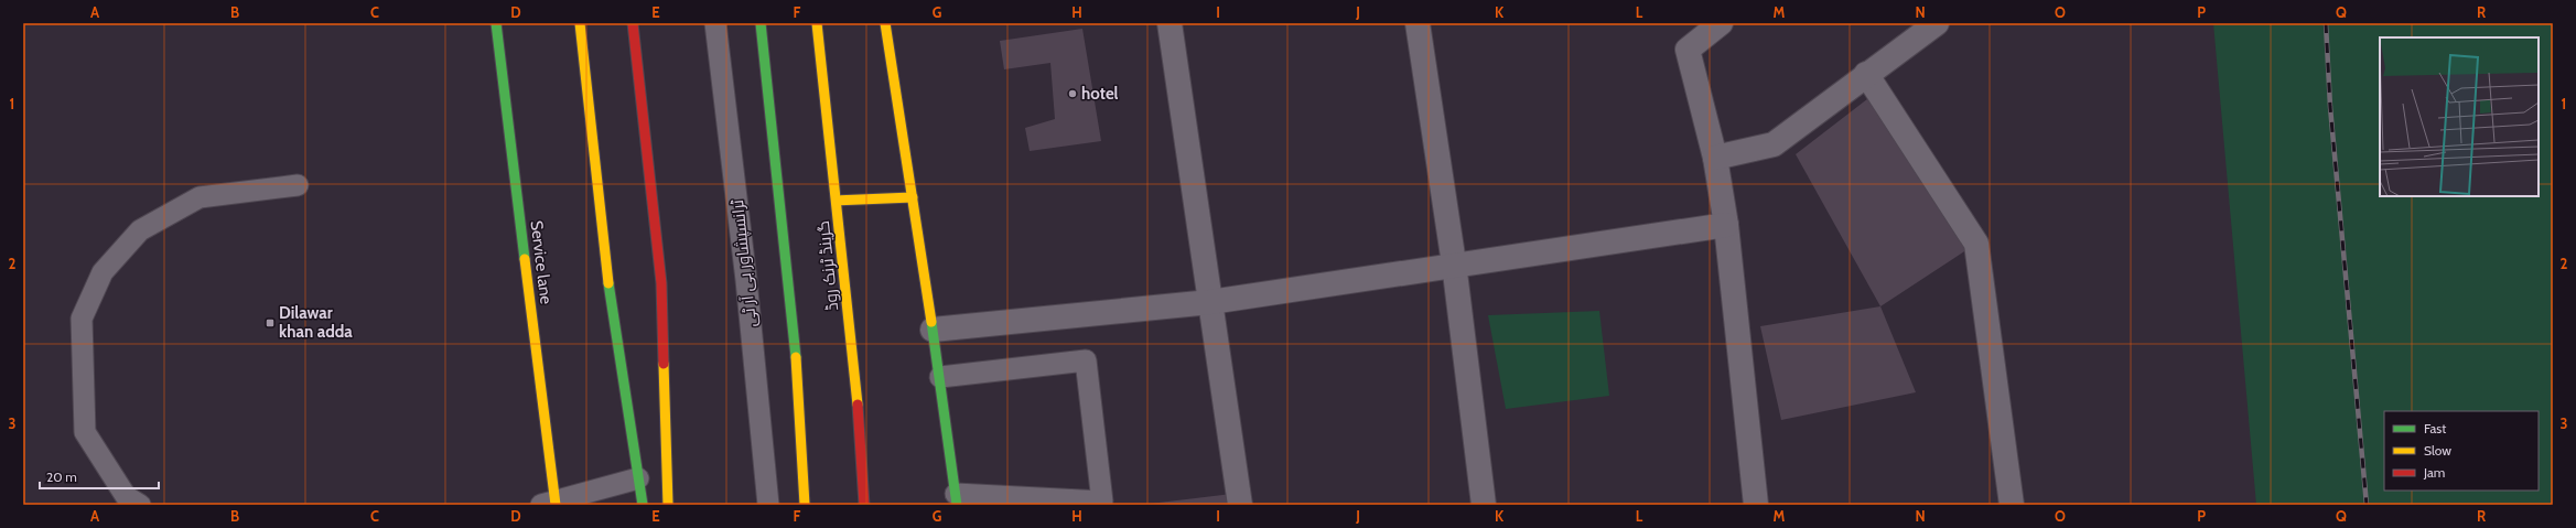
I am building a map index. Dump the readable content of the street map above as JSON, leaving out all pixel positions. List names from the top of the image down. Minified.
{"streets":{"main road":["Service lane","گرینڈ ٹرنک روڈ"],"lane":["ٹرانسپشاور بی آر ٹی"]},"places":{"other":["hotel"],"transit":["Dilawar khan adda"]},"legend":["Fast","Slow","Jam"],"scale_bar":"20 m","grid":{"columns":["A","B","C","D","E","F","G","H","I","J","K","L","M","N","O","P","Q","R"],"rows":["1","2","3"]}}
